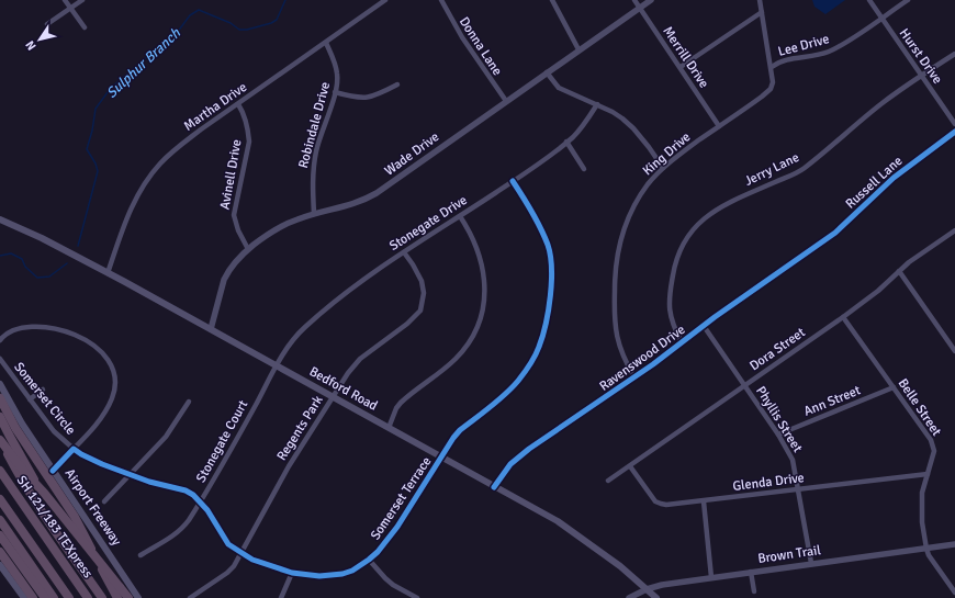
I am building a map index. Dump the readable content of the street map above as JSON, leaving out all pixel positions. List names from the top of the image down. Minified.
{"streets":{"highway":["SH 121/183 TEXpress"],"main road":["Bedford Road","Airport Freeway"],"street":["Lee Drive","Donna Lane","Hurst Drive","Merrill Drive","Martha Drive","Robindale Drive","Wade Drive","King Drive","Jerry Lane","Avinell Drive","Russell Lane","Stonegate Drive","Dora Street","Ravenswood Drive","Somerset Circle","Ann Street","Belle Street","Phyllis Street","Regents Park","Stonegate Court","Glenda Drive","Somerset Terrace","Brown Trail"]},"crossings":[["Lee Drive","Hurst Drive"],["Lee Drive","King Drive"],["Donna Lane","Wade Drive"],["Hurst Drive","Jerry Lane"],["Merrill Drive","Wade Drive"],["Merrill Drive","King Drive"],["Martha Drive","Robindale Drive"],["Martha Drive","Avinell Drive"],["Martha Drive","Bedford Road"],["Robindale Drive","Wade Drive"],["Wade Drive","Avinell Drive"],["Wade Drive","Bedford Road"],["King Drive","Ravenswood Drive"],["Jerry Lane","Ravenswood Drive"],["Russell Lane","Ravenswood Drive"],["Stonegate Drive","Bedford Road"],["Stonegate Drive","Regents Park"],["Stonegate Drive","Stonegate Court"],["Stonegate Drive","Somerset Terrace"],["Dora Street","Belle Street"],["Dora Street","Phyllis Street"],["Dora Street","Glenda Drive"],["Ravenswood Drive","Bedford Road"],["Ravenswood Drive","Phyllis Street"],["Bedford Road","Regents Park"],["Bedford Road","Stonegate Court"],["Bedford Road","Somerset Terrace"],["Bedford Road","Brown Trail"],["Somerset Circle","Somerset Terrace"],["Somerset Circle","Airport Freeway"],["Ann Street","Belle Street"],["Ann Street","Phyllis Street"],["Belle Street","Glenda Drive"],["Belle Street","Brown Trail"],["Phyllis Street","Glenda Drive"],["Phyllis Street","Brown Trail"],["Regents Park","Somerset Terrace"],["Stonegate Court","Somerset Terrace"]],"water":["Sulphur Branch"],"north":"bottom left"}
